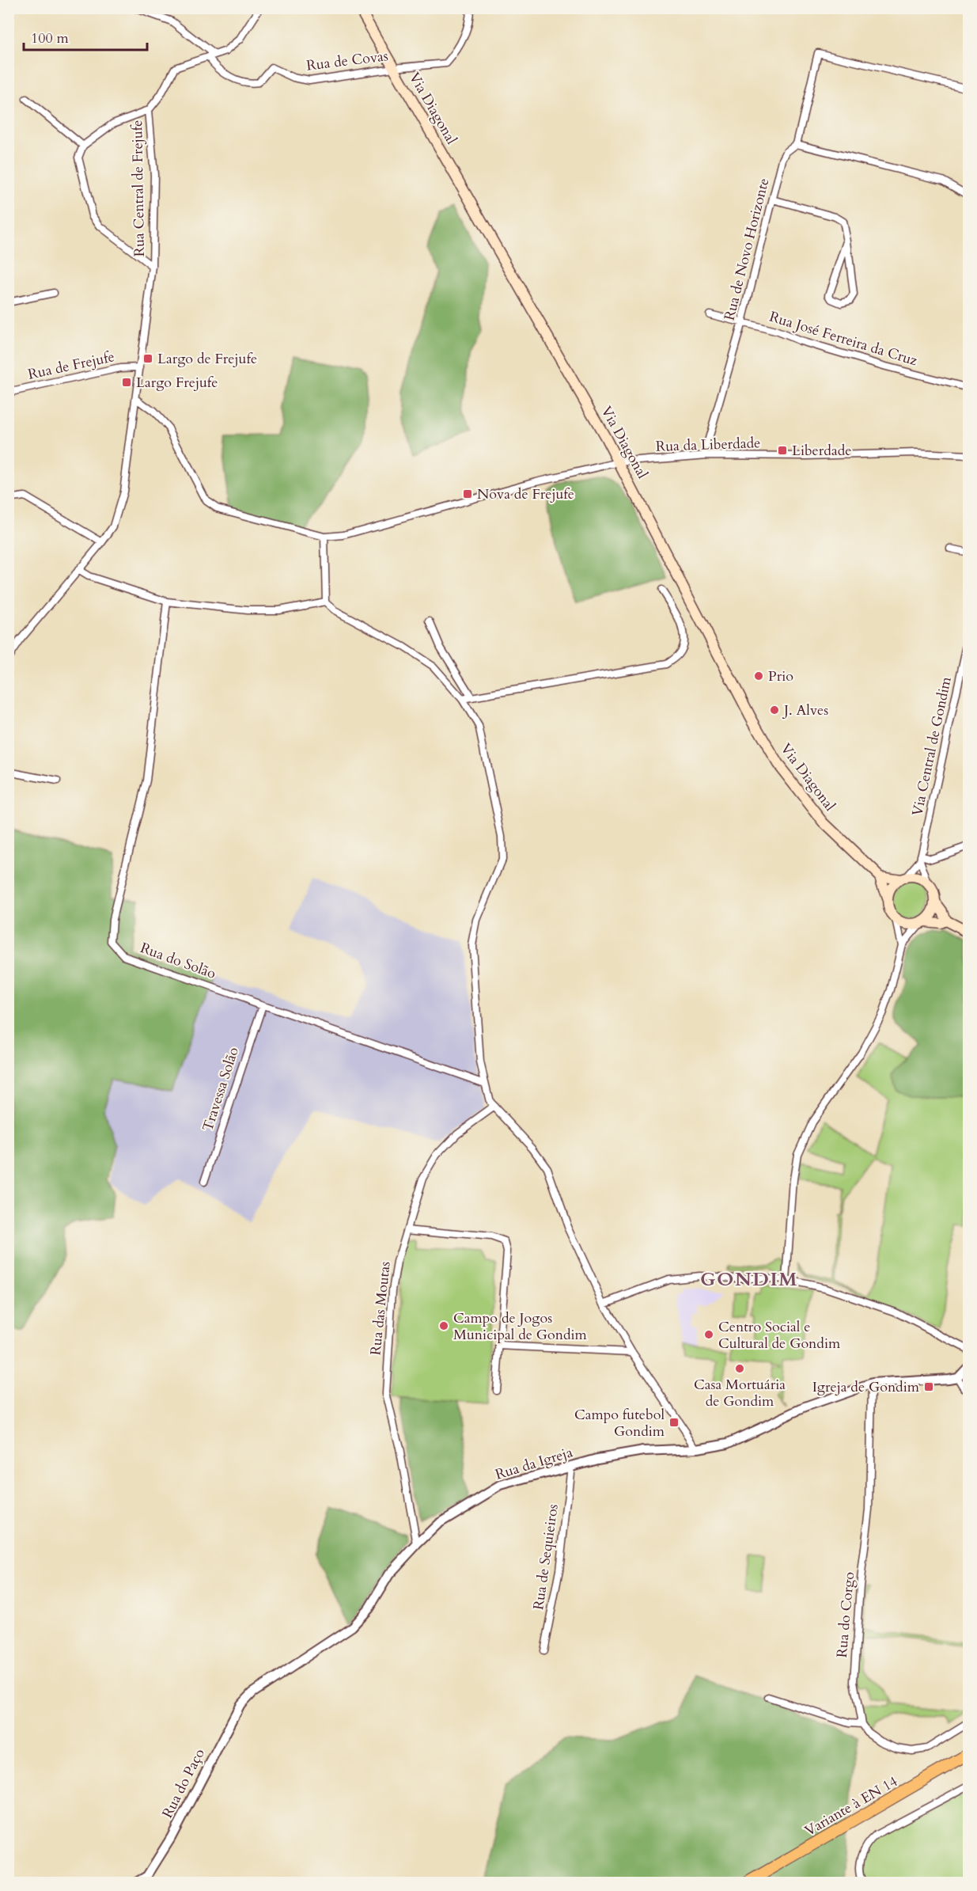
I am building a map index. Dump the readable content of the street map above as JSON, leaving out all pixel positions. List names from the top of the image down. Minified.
{"streets":{"main road":["Via Diagonal","Variante à EN 14"],"street":["Rua de Covas","Rua Central de Frejufe","Rua de Novo Horizonte","Rua José Ferreira da Cruz","Rua de Frejufe","Rua da Liberdade","Via Central de Gondim","Rua do Solão","Travessa Solão","Rua das Moutas","Rua da Igreja","Rua de Sequieiros","Rua do Corgo","Rua do Paço"]},"crossings":[["Rua de Covas","Via Diagonal"],["Rua de Covas","Rua Central de Frejufe"],["Via Diagonal","Rua da Liberdade"],["Via Diagonal","Via Central de Gondim"],["Rua Central de Frejufe","Rua de Frejufe"],["Rua de Novo Horizonte","Rua José Ferreira da Cruz"],["Rua de Novo Horizonte","Rua da Liberdade"],["Rua do Solão","Travessa Solão"],["Rua das Moutas","Rua da Igreja"],["Rua da Igreja","Rua de Sequieiros"],["Rua da Igreja","Rua do Corgo"],["Rua da Igreja","Rua do Paço"]],"districts":["GONDIM"],"places":{"transit":["Largo de Frejufe","Largo Frejufe","Liberdade","Nova de Frejufe","Igreja de Gondim","Campo futebol Gondim"],"other":["Prio","J. Alves","Campo de Jogos Municipal de Gondim","Centro Social e Cultural de Gondim","Casa Mortuária de Gondim"]},"scale_bar":"100 m"}
